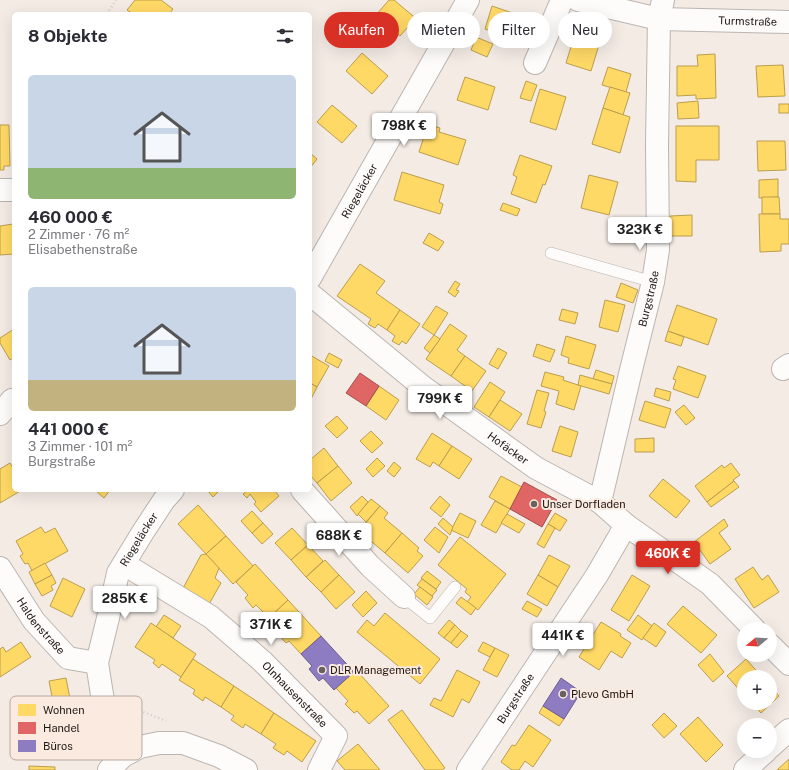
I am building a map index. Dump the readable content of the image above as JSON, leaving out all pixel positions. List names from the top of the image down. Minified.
{"streets":{"street":["Turmstraße","Riegeläcker","Burgstraße","Hofäcker","Haldenstraße","Olnhausenstraße"]},"crossings":[["Turmstraße","Burgstraße"],["Riegeläcker","Haldenstraße"],["Riegeläcker","Olnhausenstraße"],["Burgstraße","Hofäcker"]],"places":["Unser Dorfladen","DLR Management","Plevo GmbH"],"legend":["Wohnen","Handel","Büros"],"north":"left","page":{"chip":["Kaufen","Mieten","Filter","Neu"],"heading":"8 Objekte","list":[{"name":"460 000 €","note":"2 Zimmer · 76 m² · Elisabethenstraße"},{"name":"441 000 €","note":"3 Zimmer · 101 m² · Burgstraße"}],"price":["798K €","323K €","799K €","688K €","460K €","285K €","371K €","441K €"],"map_buttons":["+","−"]}}
